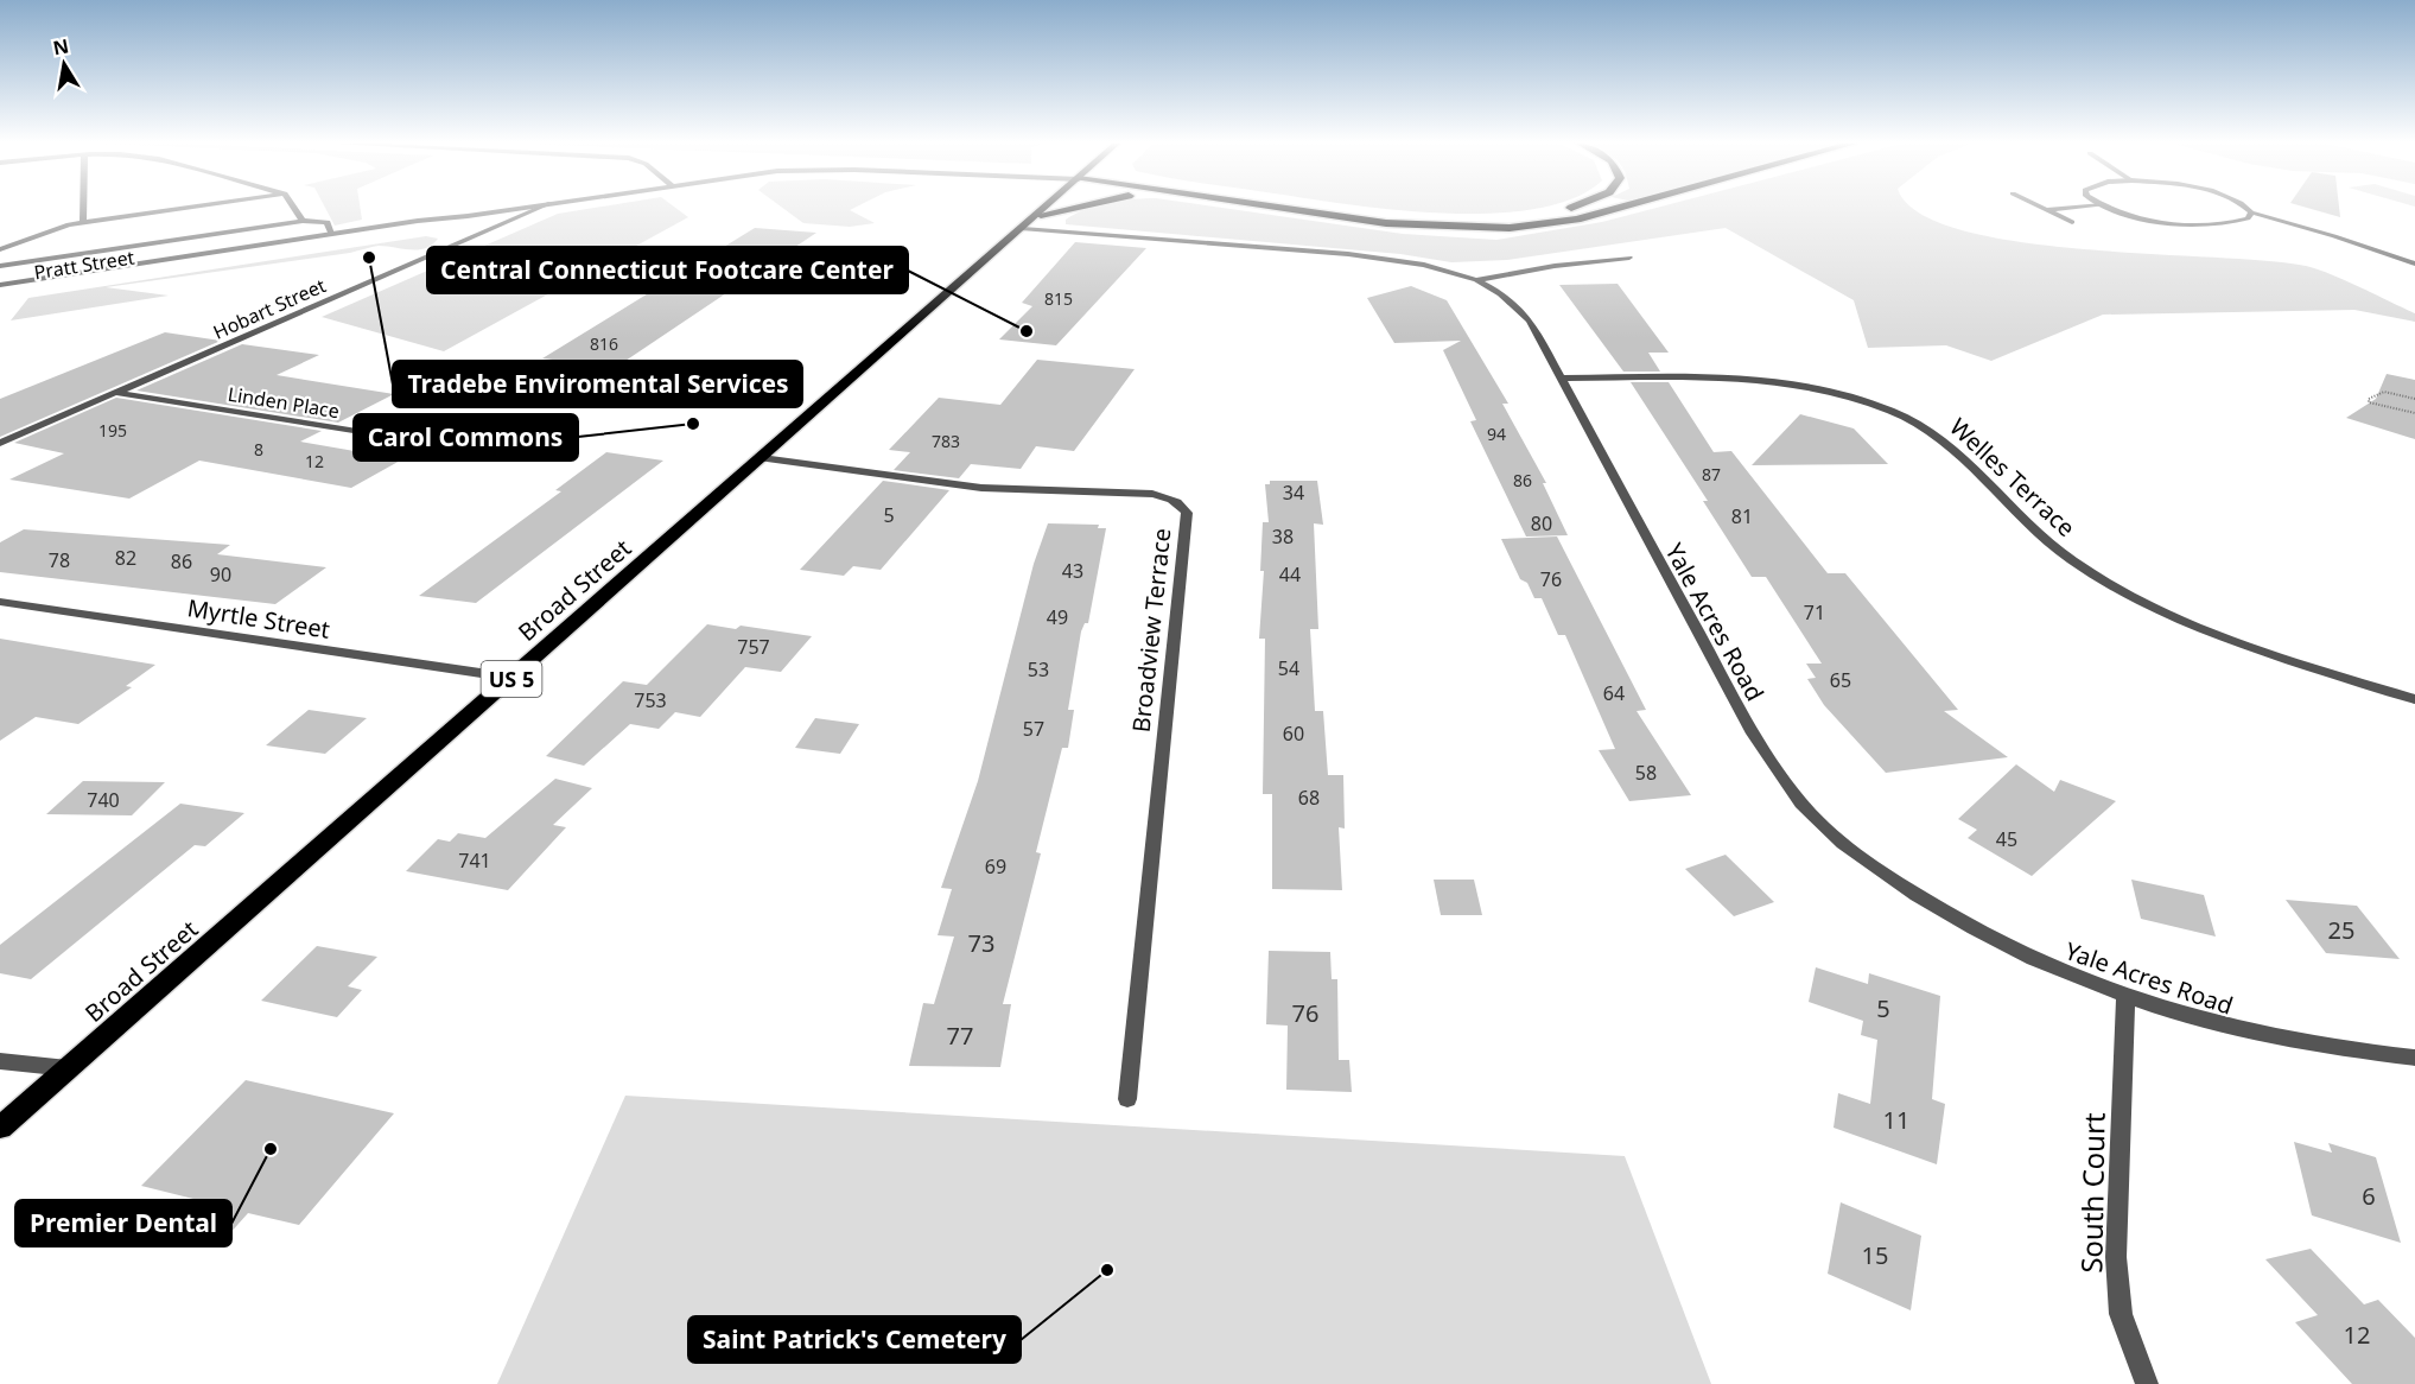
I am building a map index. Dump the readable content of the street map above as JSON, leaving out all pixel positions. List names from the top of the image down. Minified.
{"streets":{"main road":["Broad Street","US 5"],"street":["Pratt Street","Hobart Street","Linden Place","Welles Terrace","Myrtle Street","Yale Acres Road","Broadview Terrace","South Court"]},"crossings":[["Hobart Street","Linden Place"],["Welles Terrace","Yale Acres Road"],["Broad Street","Myrtle Street"],["Broad Street","Yale Acres Road"],["Broad Street","Broadview Terrace"],["Yale Acres Road","South Court"]],"places":["Tradebe Enviromental Services","Central Connecticut Footcare Center","Carol Commons","Premier Dental","Saint Patrick's Cemetery"],"house_numbers":["815","816","195","94","783","8","12","87","86","34","5","81","80","38","82","78","86","43","90","44","76","71","49","757","54","53","65","64","753","57","60","58","68","740","45","741","69","25","73","5","76","77","11","6","15","12"],"north":"top"}
